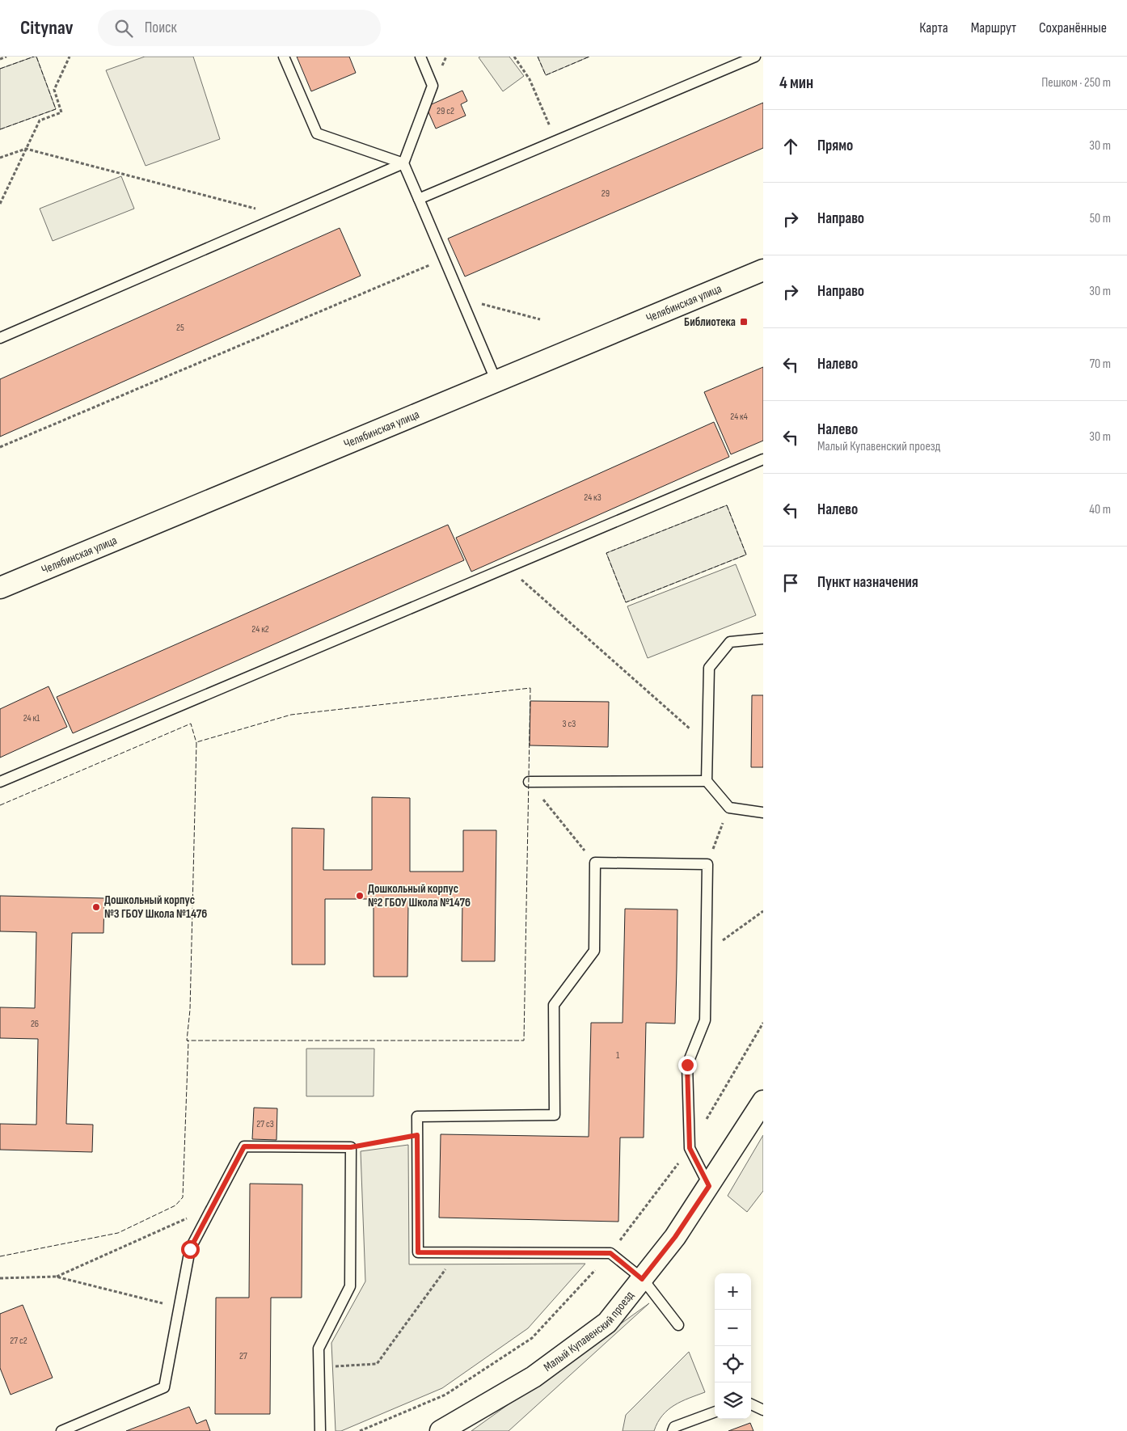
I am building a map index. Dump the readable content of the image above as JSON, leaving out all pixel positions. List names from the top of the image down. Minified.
{"streets":{"street":["Челябинская улица","Малый Купавенский проезд"]},"places":{"transit":["Библиотека"],"other":["Дошкольный корпус №2 ГБОУ Школа №1476","Дошкольный корпус №3 ГБОУ Школа №1476"]},"house_numbers":["29 с2","29","25","24 к4","24 к3","24 к2","24 к1","3 с3","26","1","27 с3","27 с2","27"],"page":{"header":"Citynav","search":"Поиск","nav":["Карта","Маршрут","Сохранённые"],"heading":["4 мин","Пешком · 250 m"],"list":[["Прямо","30 m"],["Направо","50 m"],["Направо","30 m"],["Налево","70 m"],["Налево","Малый Купавенский проезд","30 m"],["Налево","40 m"],"Пункт назначения"],"map_buttons":["+","−"]}}
